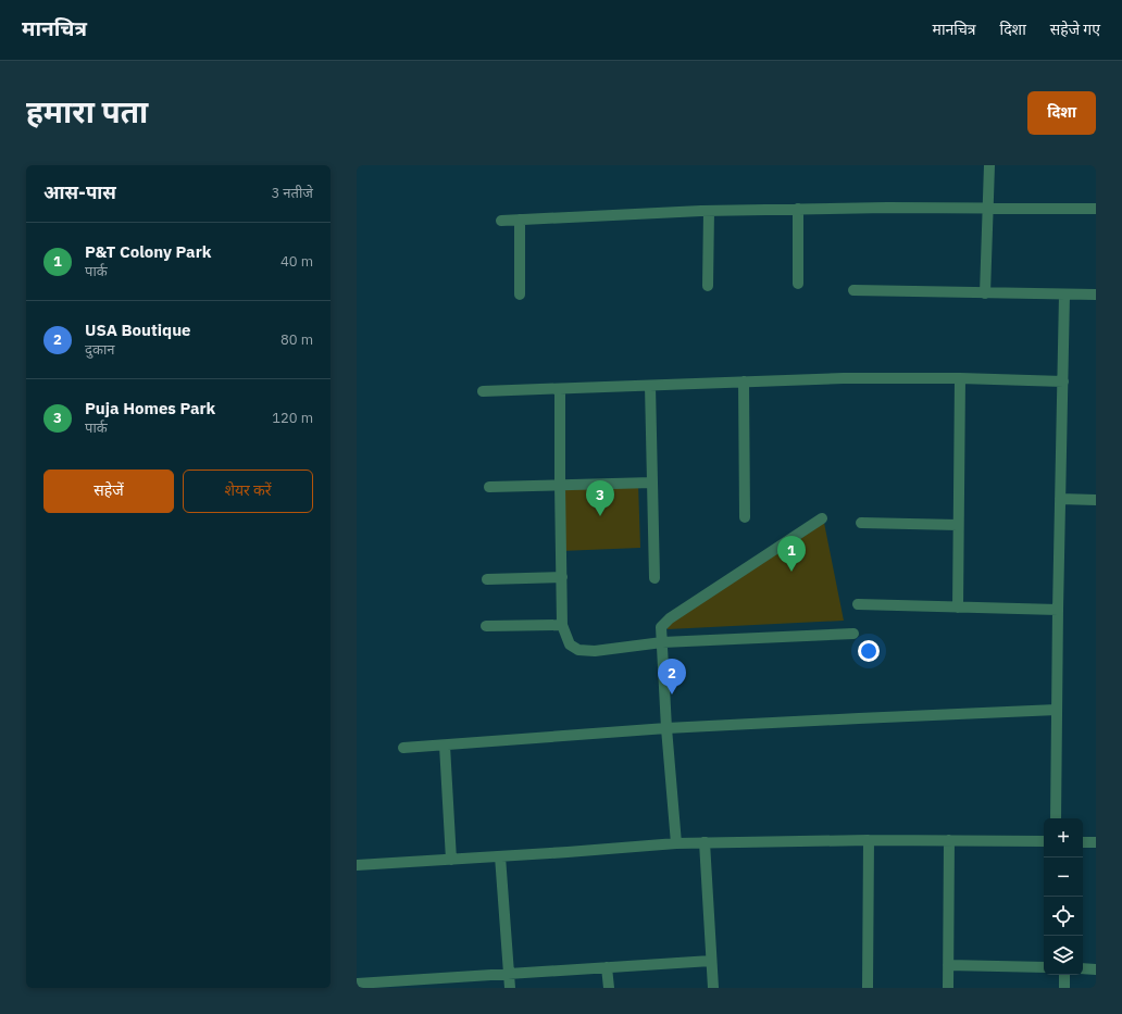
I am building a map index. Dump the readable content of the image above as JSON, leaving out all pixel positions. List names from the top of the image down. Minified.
{"page":{"header":"मानचित्र","nav":["मानचित्र","दिशा","सहेजे गए"],"title":"हमारा पता","buttons":["दिशा",["सहेजें","शेयर करें"]],"heading":["आस-पास","3 नतीजे"],"list":[{"mark":"1","name":"P&T Colony Park","note":"पार्क","value":"40 m"},{"mark":"2","name":"USA Boutique","note":"दुकान","value":"80 m"},{"mark":"3","name":"Puja Homes Park","note":"पार्क","value":"120 m"}],"pins":["3","1","2"],"map_buttons":["+","−"]}}
